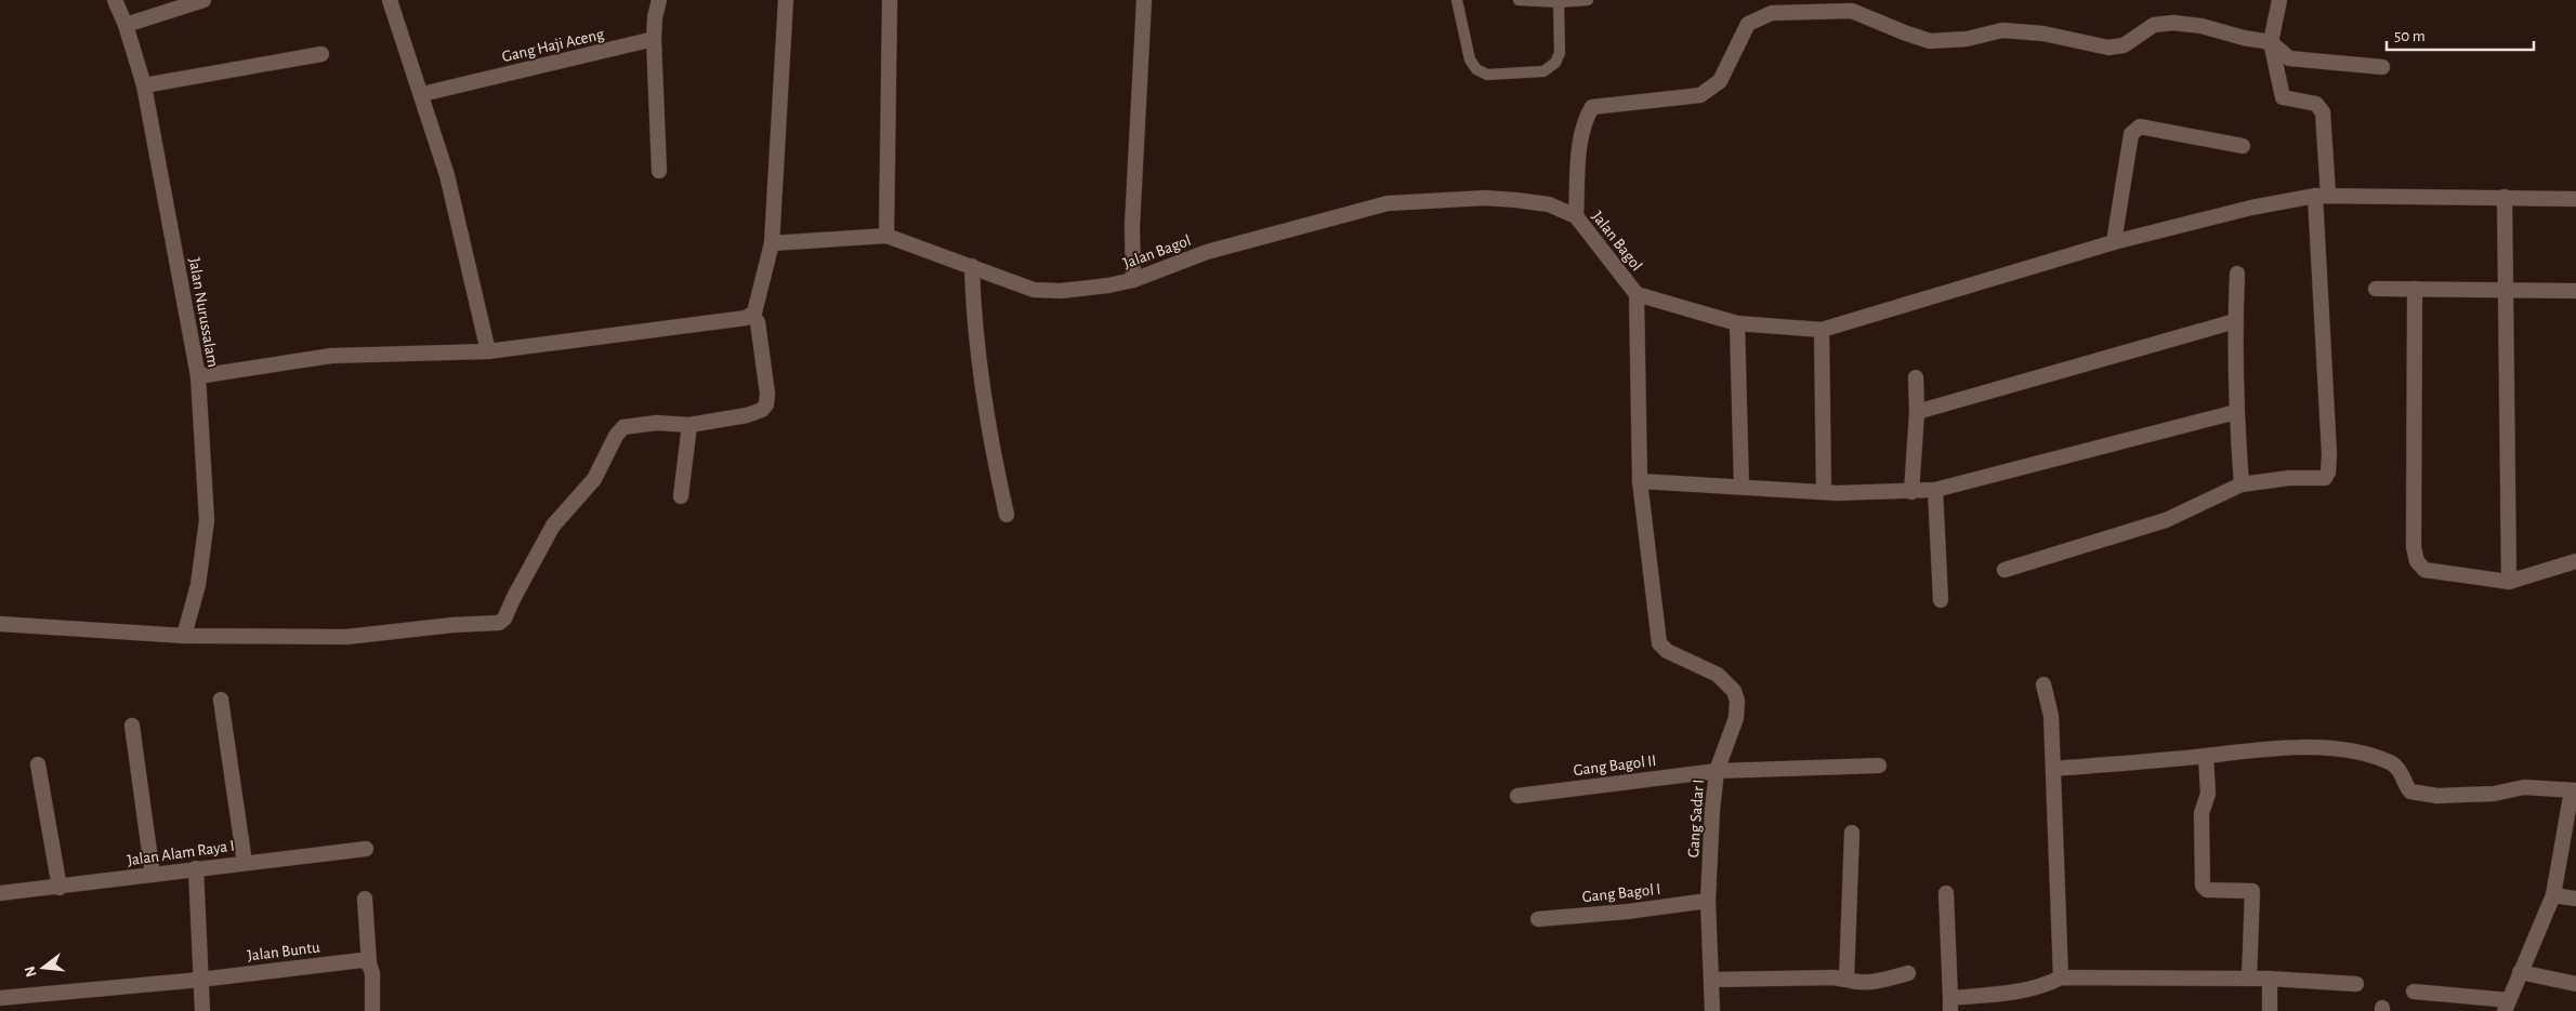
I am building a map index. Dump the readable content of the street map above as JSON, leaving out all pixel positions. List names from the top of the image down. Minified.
{"streets":{"street":["Gang Haji Aceng","Jalan Bagol","Jalan Nurussalam","Gang Bagol II","Gang Sadar I","Jalan Alam Raya I","Gang Bagol I","Jalan Buntu"]},"crossings":[["Gang Bagol II","Gang Sadar I"],["Gang Sadar I","Gang Bagol I"]],"scale_bar":"50 m","north":"left"}
